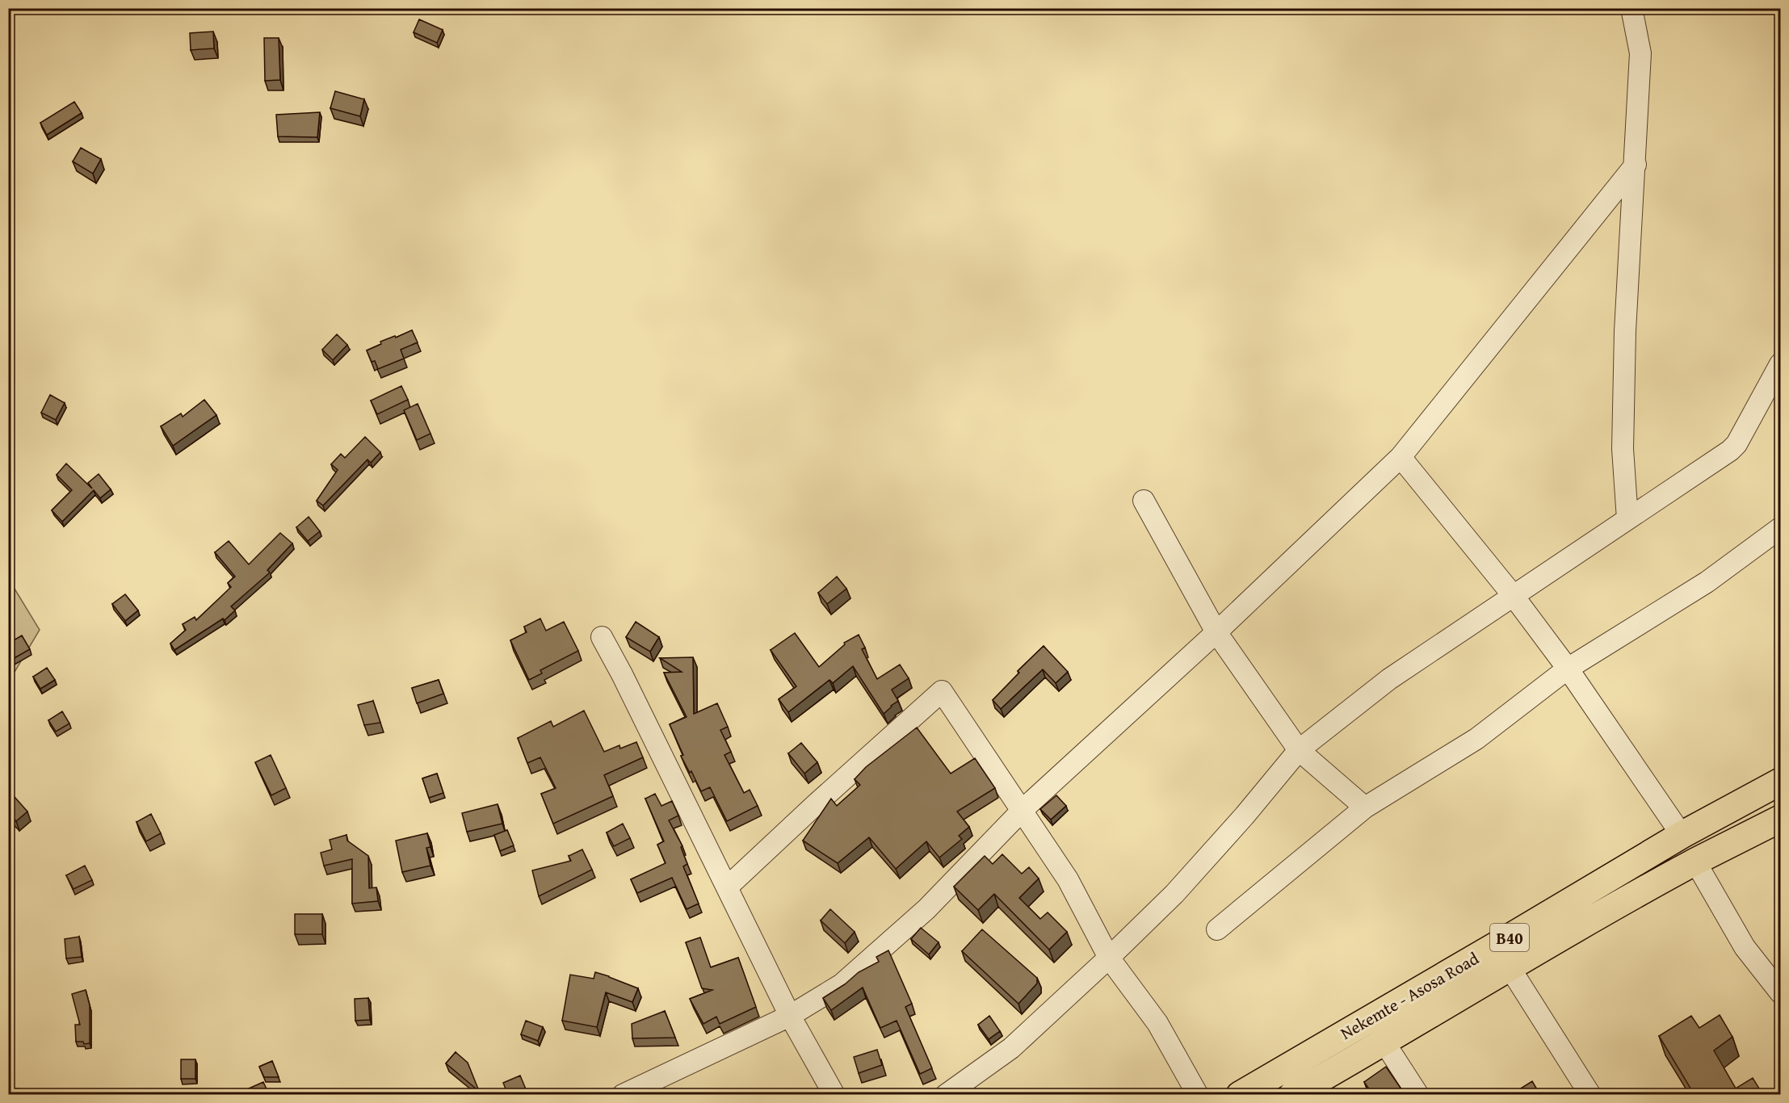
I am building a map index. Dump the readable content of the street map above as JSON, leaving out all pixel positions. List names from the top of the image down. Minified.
{"streets":{"highway":["B40","Nekemte - Asosa Road"]},"crossings":[["B40","Nekemte - Asosa Road"]]}
